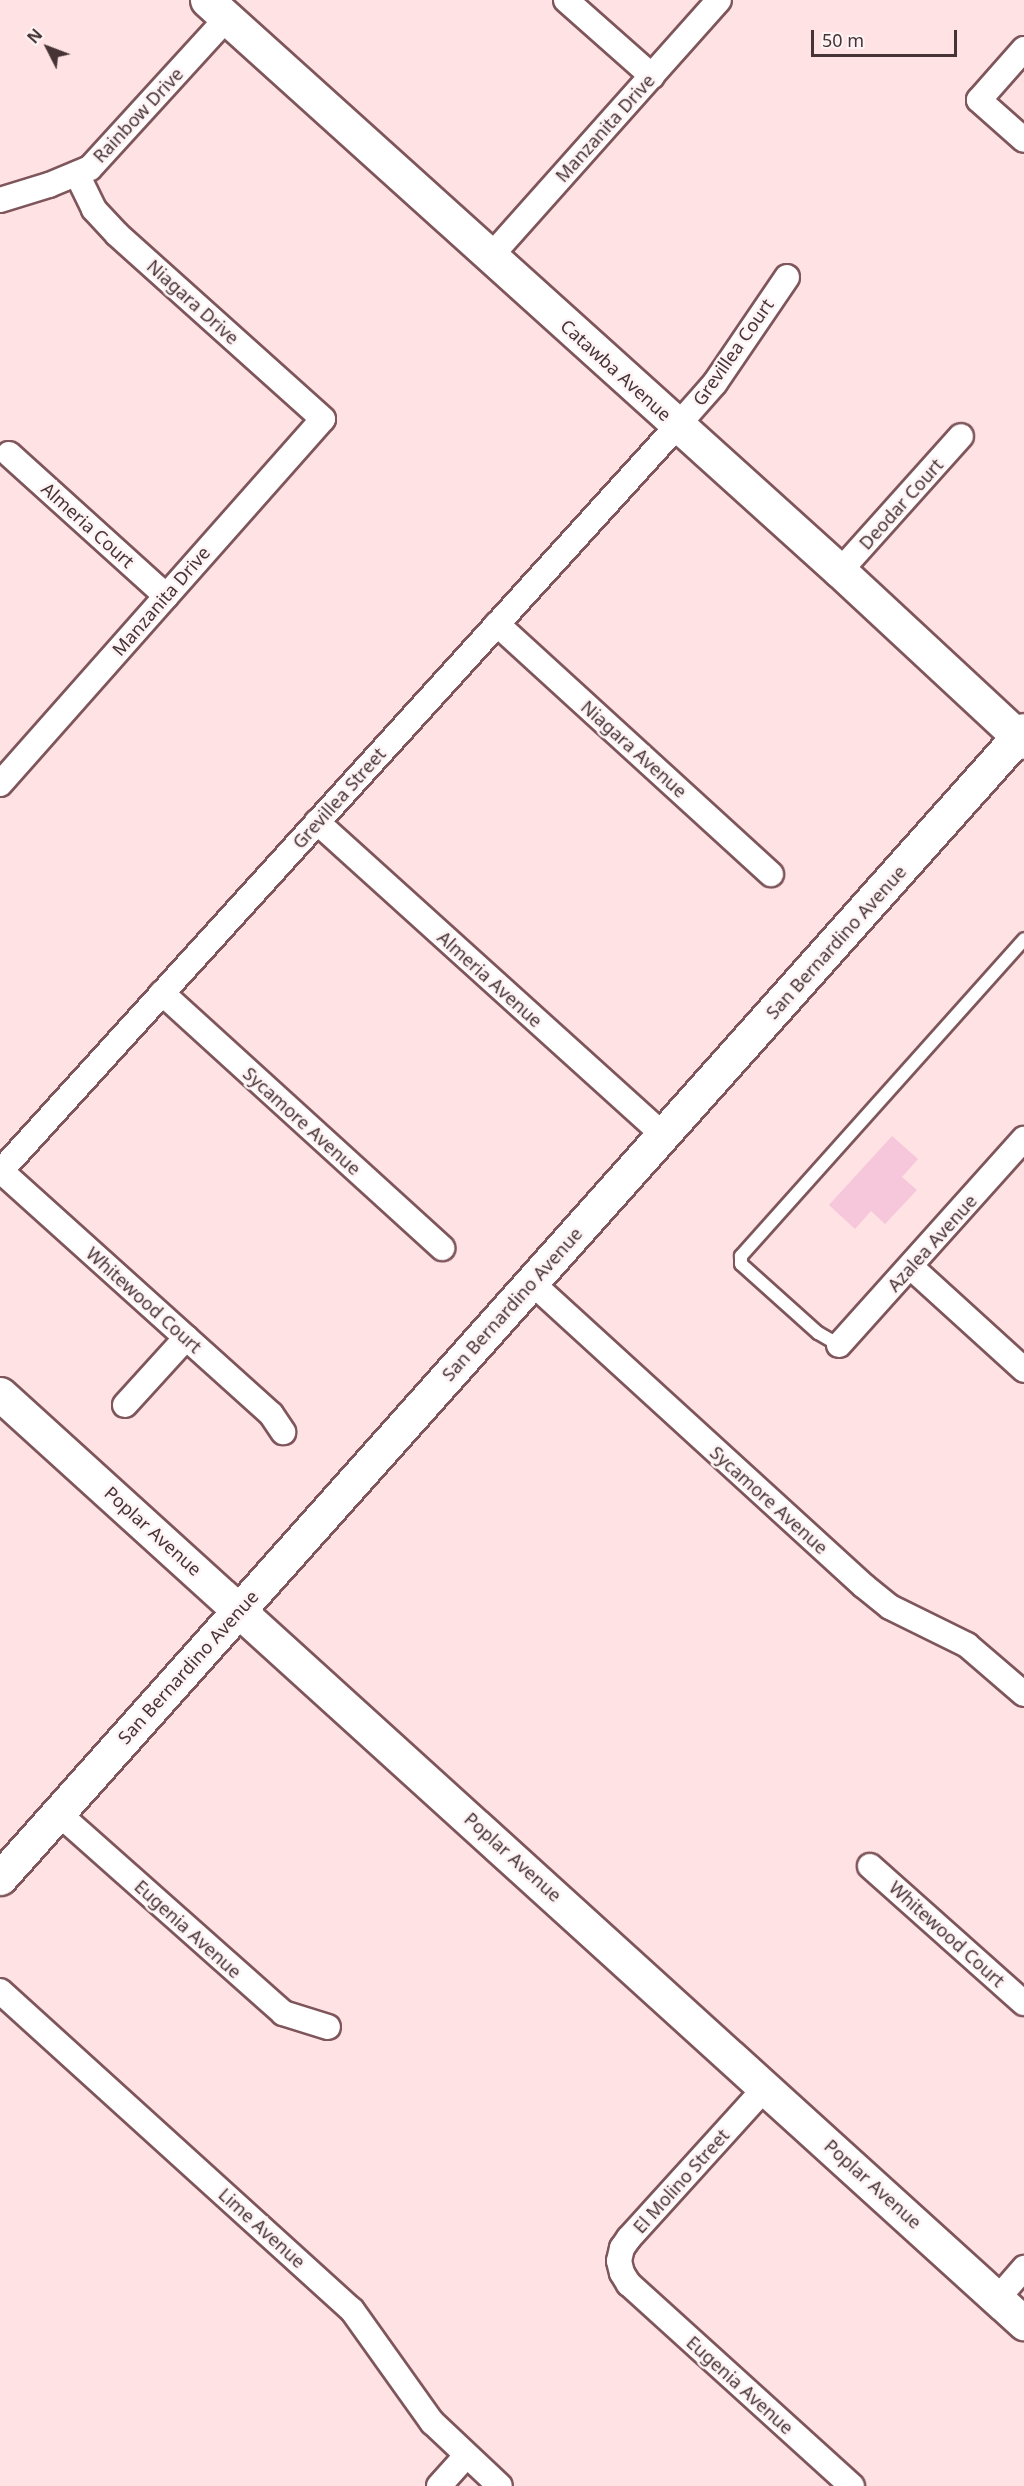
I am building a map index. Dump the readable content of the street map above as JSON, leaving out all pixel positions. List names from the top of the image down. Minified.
{"streets":{"street":["Rainbow Drive","Manzanita Drive","Niagara Drive","Grevillea Court","Catawba Avenue","Deodar Court","Almeria Court","Niagara Avenue","Grevillea Street","San Bernardino Avenue","Almeria Avenue","Sycamore Avenue","Azalea Avenue","Whitewood Court","Poplar Avenue","Eugenia Avenue","El Molino Street","Lime Avenue"]},"crossings":[["Rainbow Drive","Niagara Drive"],["Rainbow Drive","Catawba Avenue"],["Manzanita Drive","Niagara Drive"],["Manzanita Drive","Catawba Avenue"],["Manzanita Drive","Almeria Court"],["Grevillea Court","Catawba Avenue"],["Grevillea Court","Grevillea Street"],["Catawba Avenue","Deodar Court"],["Catawba Avenue","Grevillea Street"],["Catawba Avenue","San Bernardino Avenue"],["Niagara Avenue","Grevillea Street"],["Grevillea Street","Almeria Avenue"],["Grevillea Street","Sycamore Avenue"],["Grevillea Street","Whitewood Court"],["San Bernardino Avenue","Almeria Avenue"],["San Bernardino Avenue","Sycamore Avenue"],["San Bernardino Avenue","Poplar Avenue"],["San Bernardino Avenue","Eugenia Avenue"],["Poplar Avenue","El Molino Street"],["Eugenia Avenue","El Molino Street"]],"scale_bar":"50 m","north":"top left"}
